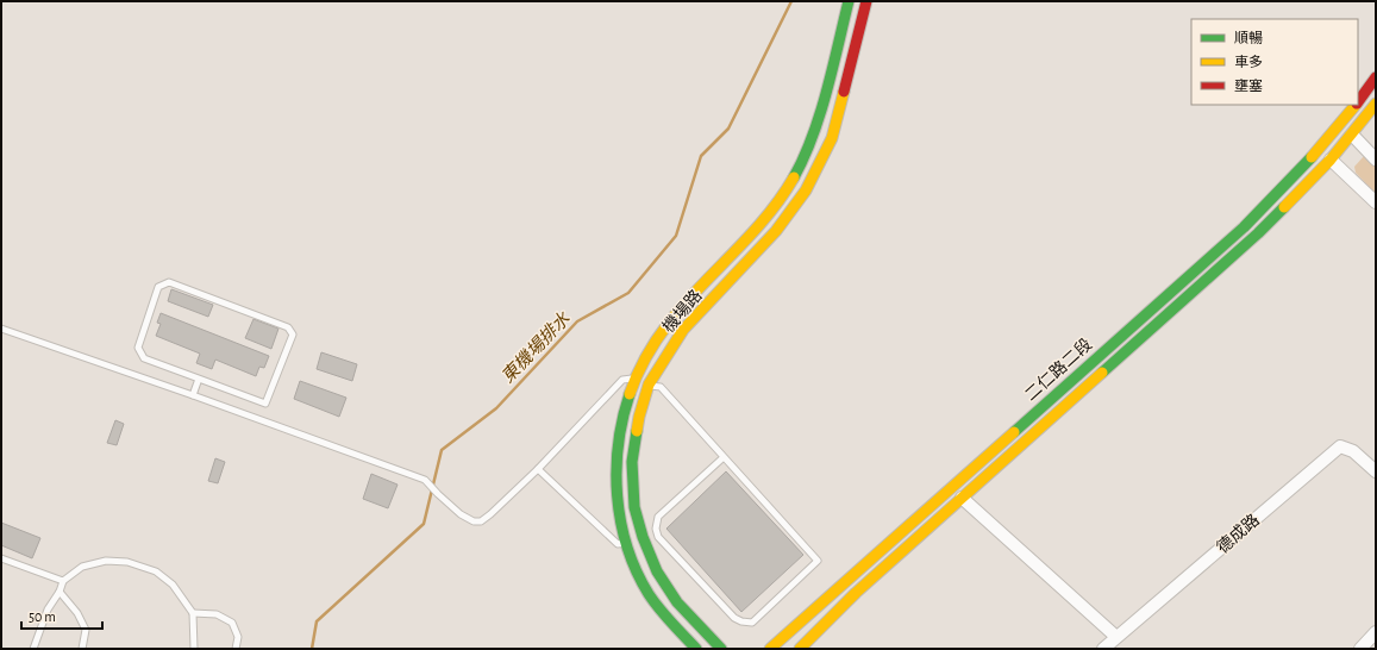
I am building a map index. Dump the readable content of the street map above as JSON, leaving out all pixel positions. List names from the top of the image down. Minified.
{"streets":{"main road":["機場路","二仁路二段"],"street":["德成路"]},"water":["東機場排水"],"legend":["順暢","車多","壅塞"],"scale_bar":"50 m"}
